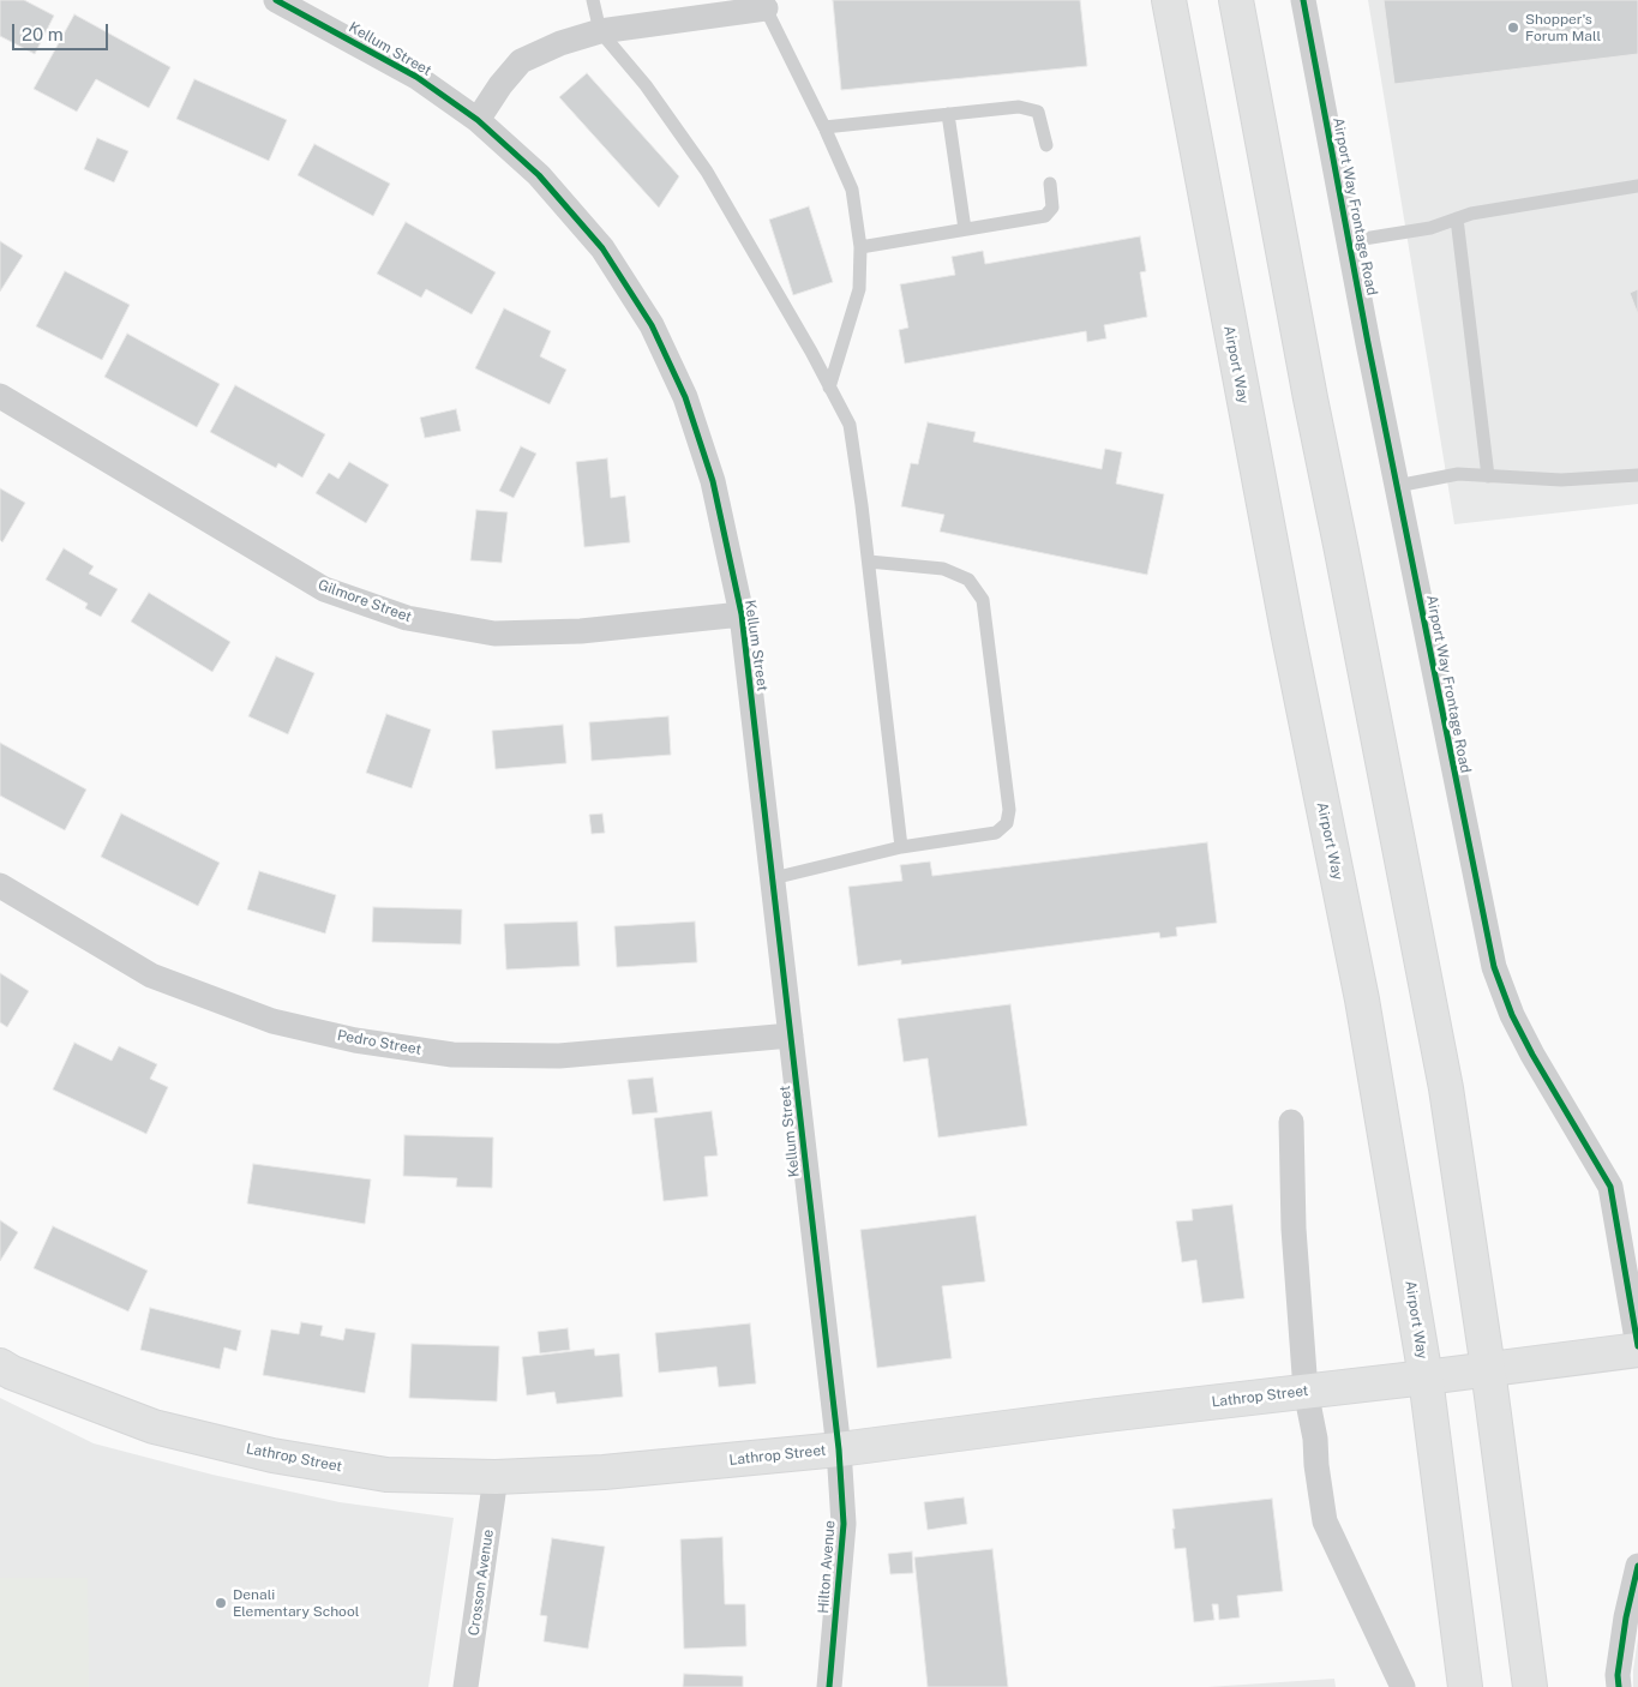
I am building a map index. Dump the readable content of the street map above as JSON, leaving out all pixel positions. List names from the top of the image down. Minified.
{"streets":{"main road":["Airport Way","Lathrop Street"],"street":["Kellum Street","Airport Way Frontage Road","Gilmore Street","Pedro Street","Hilton Avenue","Crosson Avenue"]},"crossings":[["Kellum Street","Gilmore Street"],["Kellum Street","Pedro Street"],["Kellum Street","Lathrop Street"],["Kellum Street","Hilton Avenue"],["Airport Way Frontage Road","Lathrop Street"],["Airport Way","Lathrop Street"],["Lathrop Street","Hilton Avenue"],["Lathrop Street","Crosson Avenue"]],"places":["Shopper's Forum Mall","Denali Elementary School"],"scale_bar":"20 m"}
